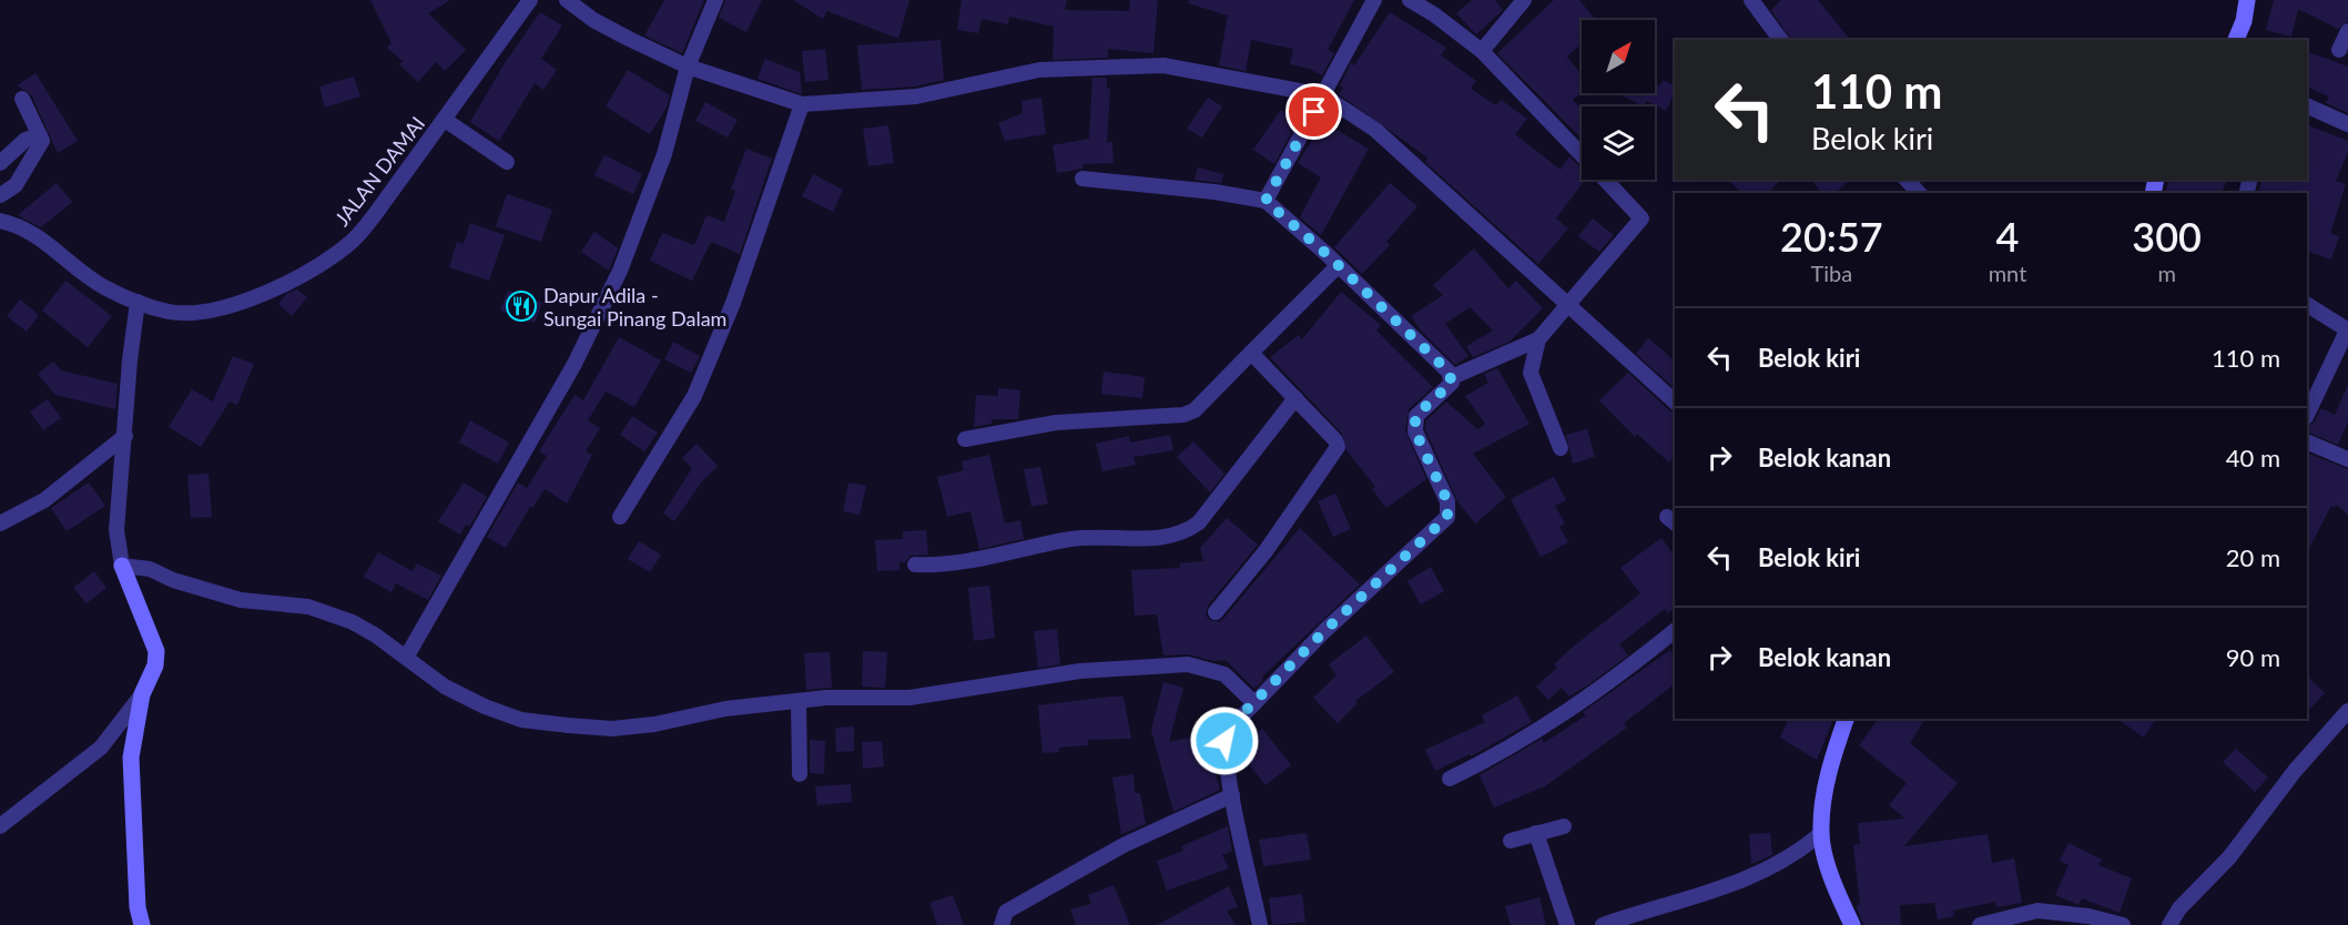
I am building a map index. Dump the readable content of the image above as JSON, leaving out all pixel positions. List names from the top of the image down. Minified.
{"streets":{"street":["JALAN DAMAI"]},"places":{"restaurant":["Dapur Adila - Sungai Pinang Dalam"]},"north":"top right","page":{"turn":["110 m","Belok kiri"],"eta":["20:57","Tiba","4","mnt","300","m"],"list":[{"name":"Belok kiri","value":"110 m"},{"name":"Belok kanan","value":"40 m"},{"name":"Belok kiri","value":"20 m"},{"name":"Belok kanan","value":"90 m"}]}}
